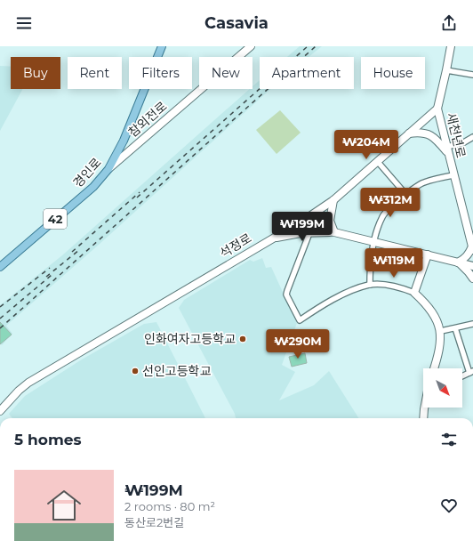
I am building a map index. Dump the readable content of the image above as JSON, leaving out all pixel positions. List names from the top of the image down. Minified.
{"streets":{"main road":["참외전로","새천년로","경인로","42","석정로"]},"crossings":[["참외전로","경인로"],["새천년로","석정로"]],"places":["인화여자고등학교","선인고등학교"],"north":"bottom right","page":{"header":"Casavia","chip":["Buy","Rent","Filters","New","Apartment","House"],"price":["₩204M","₩312M","₩199M","₩119M","₩290M"],"heading":"5 homes","list":[{"name":"₩199M","note":"2 rooms · 80 m² · 동산로2번길"}]}}
